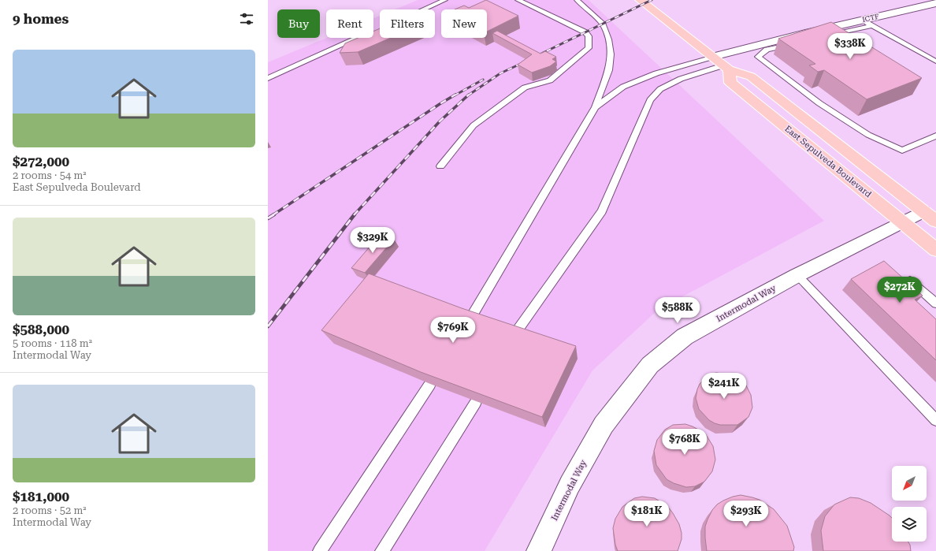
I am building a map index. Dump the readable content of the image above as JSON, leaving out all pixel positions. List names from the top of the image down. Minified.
{"streets":{"main road":["East Sepulveda Boulevard"],"street":["ICTF","Intermodal Way"]},"crossings":[["East Sepulveda Boulevard","Intermodal Way"]],"north":"bottom left","page":{"heading":"9 homes","chip":["Buy","Rent","Filters","New"],"price":["$338K","$329K","$272K","$588K","$769K","$241K","$768K","$181K","$293K"],"list":[{"name":"$272,000","note":"2 rooms · 54 m² · East Sepulveda Boulevard"},{"name":"$588,000","note":"5 rooms · 118 m² · Intermodal Way"},{"name":"$181,000","note":"2 rooms · 52 m² · Intermodal Way"}]}}
